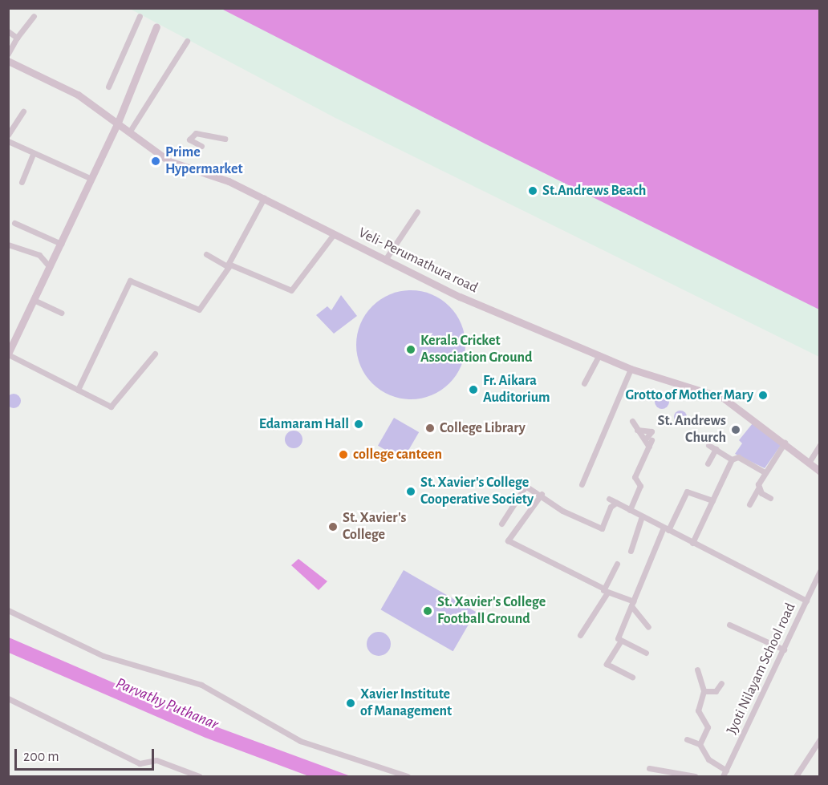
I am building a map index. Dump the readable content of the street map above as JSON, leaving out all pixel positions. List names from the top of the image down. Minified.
{"streets":{"main road":["Veli- Perumathura road"],"street":["Jyoti Nilayam School road"]},"water":["Parvathy Puthanar"],"places":["Prime Hypermarket","St.Andrews Beach","Kerala Cricket Association Ground","Fr. Aikara Auditorium","Grotto of Mother Mary","Edamaram Hall","College Library","St. Andrews Church","college canteen","St. Xavier's College Cooperative Society","St. Xavier's College","St. Xavier's College Football Ground","Xavier Institute of Management"],"scale_bar":"200 m"}
